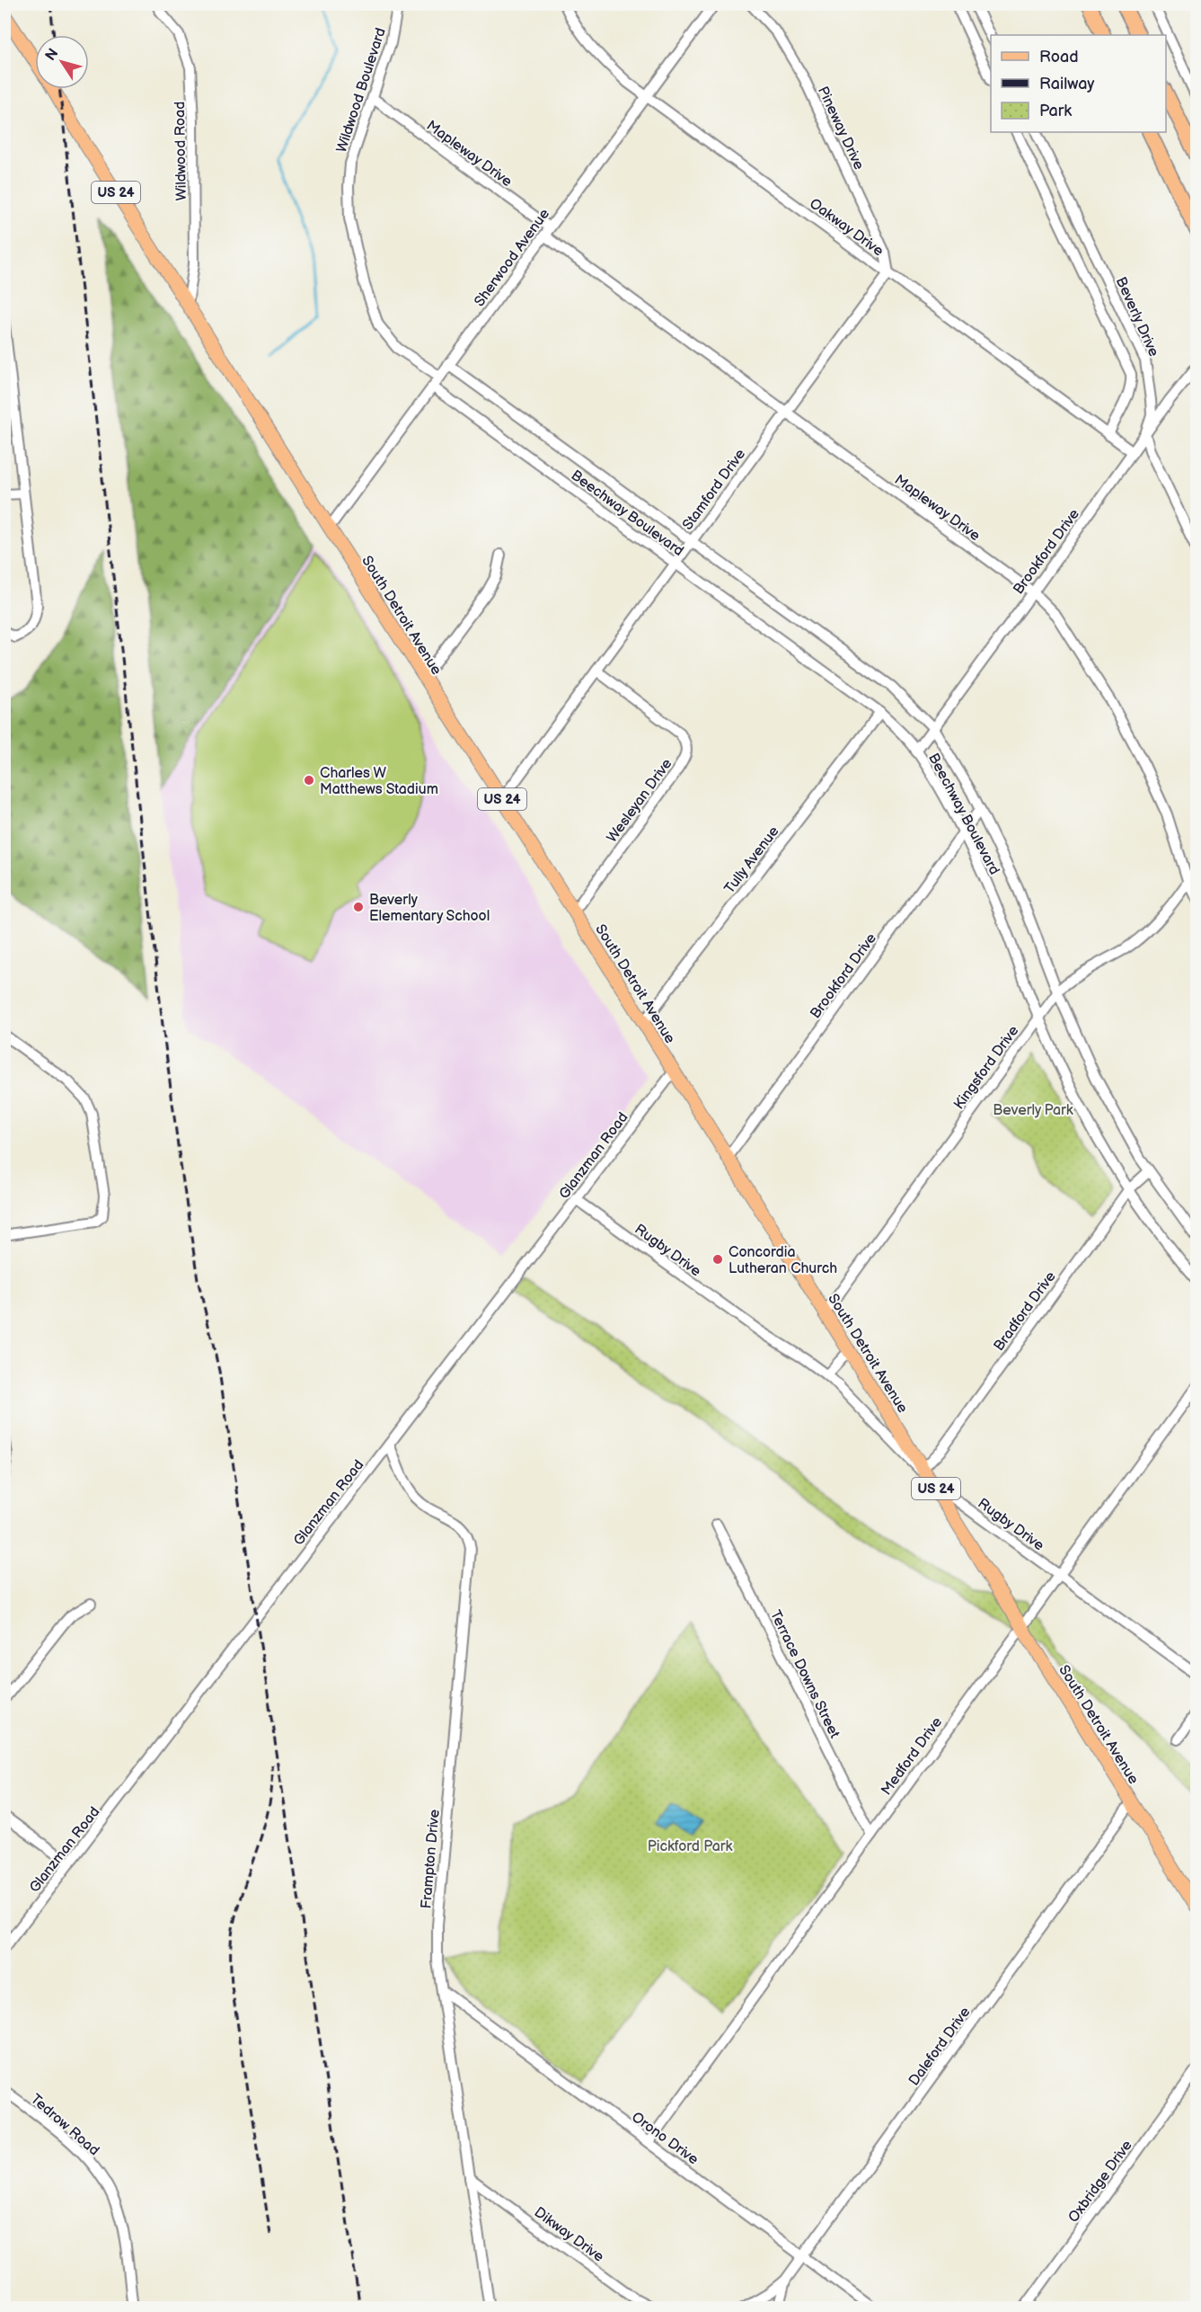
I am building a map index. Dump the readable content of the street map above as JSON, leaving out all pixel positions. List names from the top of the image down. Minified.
{"streets":{"main road":["US 24","South Detroit Avenue"],"street":["Wildwood Boulevard","Pineway Drive","Wildwood Road","Mapleway Drive","Oakway Drive","Sherwood Avenue","Beverly Drive","Stamford Drive","Beechway Boulevard","Brookford Drive","Wesleyan Drive","Tully Avenue","Kingsford Drive","Glanzman Road","Rugby Drive","Bradford Drive","Terrace Downs Street","Medford Drive","Frampton Drive","Daleford Drive","Tedrow Road","Orono Drive","Oxbridge Drive","Dikway Drive"]},"crossings":[["Wildwood Boulevard","Mapleway Drive"],["Wildwood Boulevard","Sherwood Avenue"],["Pineway Drive","Oakway Drive"],["Pineway Drive","Stamford Drive"],["Wildwood Road","South Detroit Avenue"],["Mapleway Drive","Sherwood Avenue"],["Mapleway Drive","Stamford Drive"],["Mapleway Drive","Brookford Drive"],["Mapleway Drive","Kingsford Drive"],["Oakway Drive","Sherwood Avenue"],["Oakway Drive","Beverly Drive"],["Oakway Drive","Stamford Drive"],["Oakway Drive","Brookford Drive"],["Sherwood Avenue","Beechway Boulevard"],["Sherwood Avenue","South Detroit Avenue"],["Beverly Drive","Brookford Drive"],["Stamford Drive","Beechway Boulevard"],["Stamford Drive","South Detroit Avenue"],["Stamford Drive","Wesleyan Drive"],["Beechway Boulevard","Brookford Drive"],["Beechway Boulevard","Tully Avenue"],["Beechway Boulevard","Kingsford Drive"],["Beechway Boulevard","Bradford Drive"],["Brookford Drive","South Detroit Avenue"],["South Detroit Avenue","Wesleyan Drive"],["South Detroit Avenue","Tully Avenue"],["South Detroit Avenue","Kingsford Drive"],["South Detroit Avenue","Glanzman Road"],["South Detroit Avenue","Rugby Drive"],["South Detroit Avenue","Bradford Drive"],["South Detroit Avenue","Medford Drive"],["South Detroit Avenue","Daleford Drive"],["Glanzman Road","Rugby Drive"],["Glanzman Road","Frampton Drive"],["Rugby Drive","Medford Drive"],["Terrace Downs Street","Medford Drive"],["Medford Drive","Orono Drive"],["Frampton Drive","Orono Drive"],["Frampton Drive","Dikway Drive"],["Daleford Drive","Orono Drive"]],"parks":["Beverly Park","Pickford Park"],"places":["Charles W Matthews Stadium","Beverly Elementary School","Concordia Lutheran Church"],"legend":["Road","Railway","Park"],"north":"top left"}
